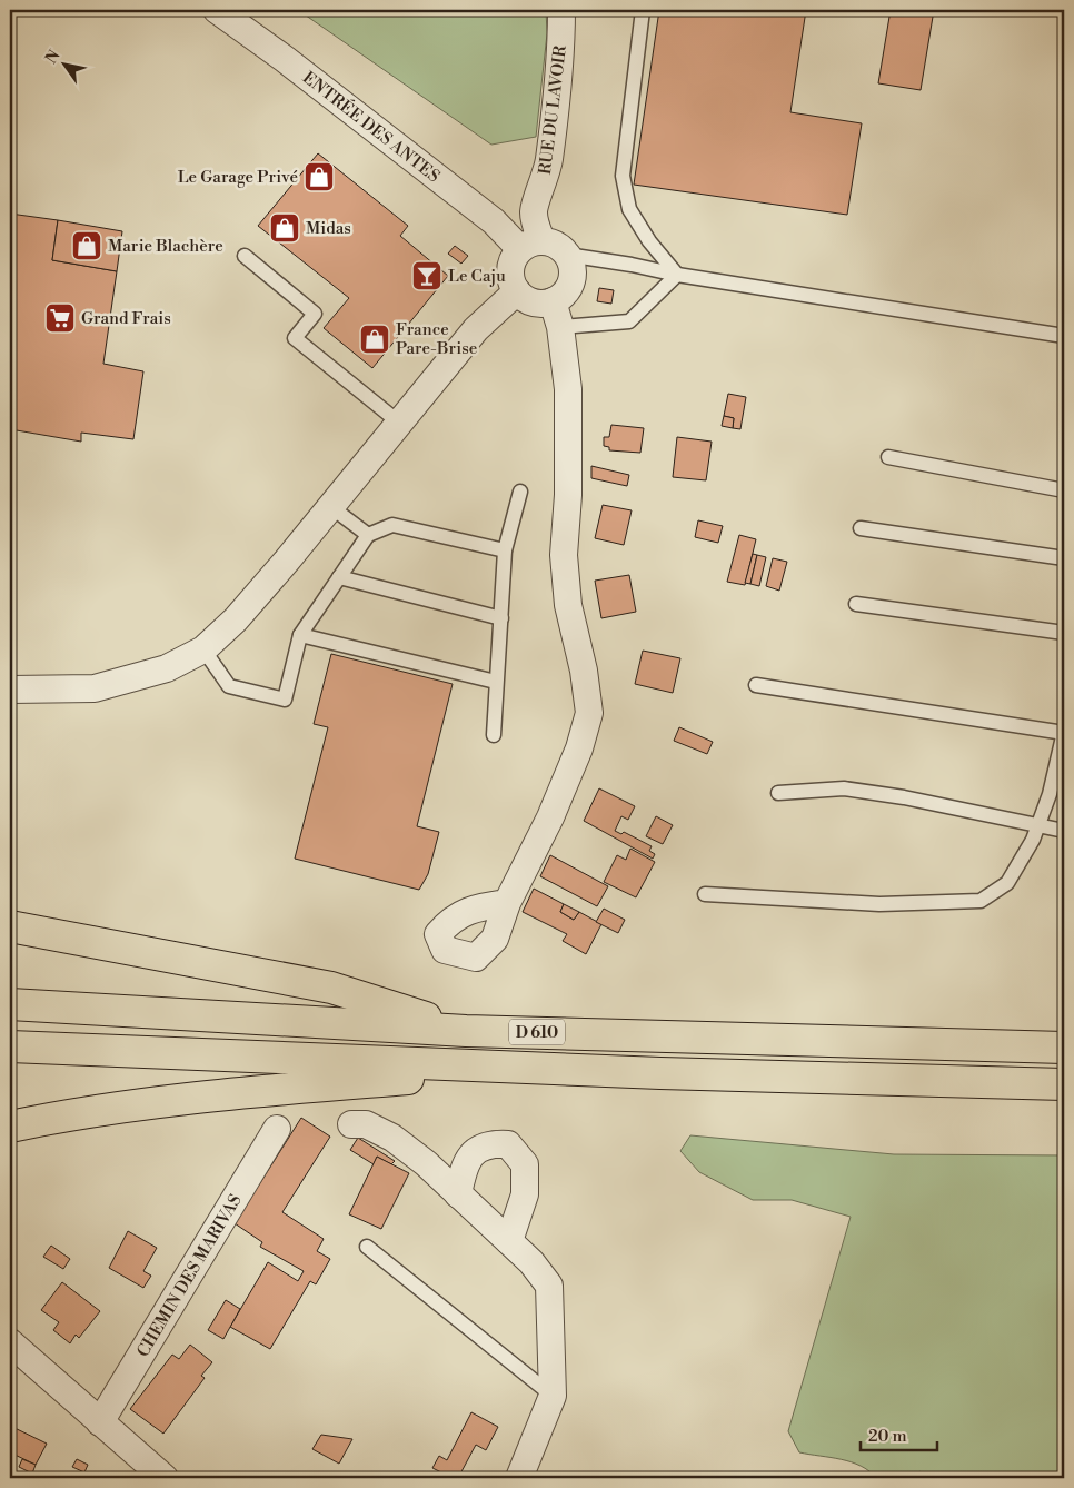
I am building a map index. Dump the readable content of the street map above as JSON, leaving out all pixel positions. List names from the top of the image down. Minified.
{"streets":{"highway":["D 610"],"street":["RUE DU LAVOIR","ENTRÉE DES ANTES","CHEMIN DES MARIVAS"]},"crossings":[["RUE DU LAVOIR","ENTRÉE DES ANTES"]],"places":{"shop":["Le Garage Privé","Midas","Marie Blachère","France Pare-Brise"],"bar":["Le Caju"],"supermarket":["Grand Frais"]},"scale_bar":"20 m","north":"top left"}
